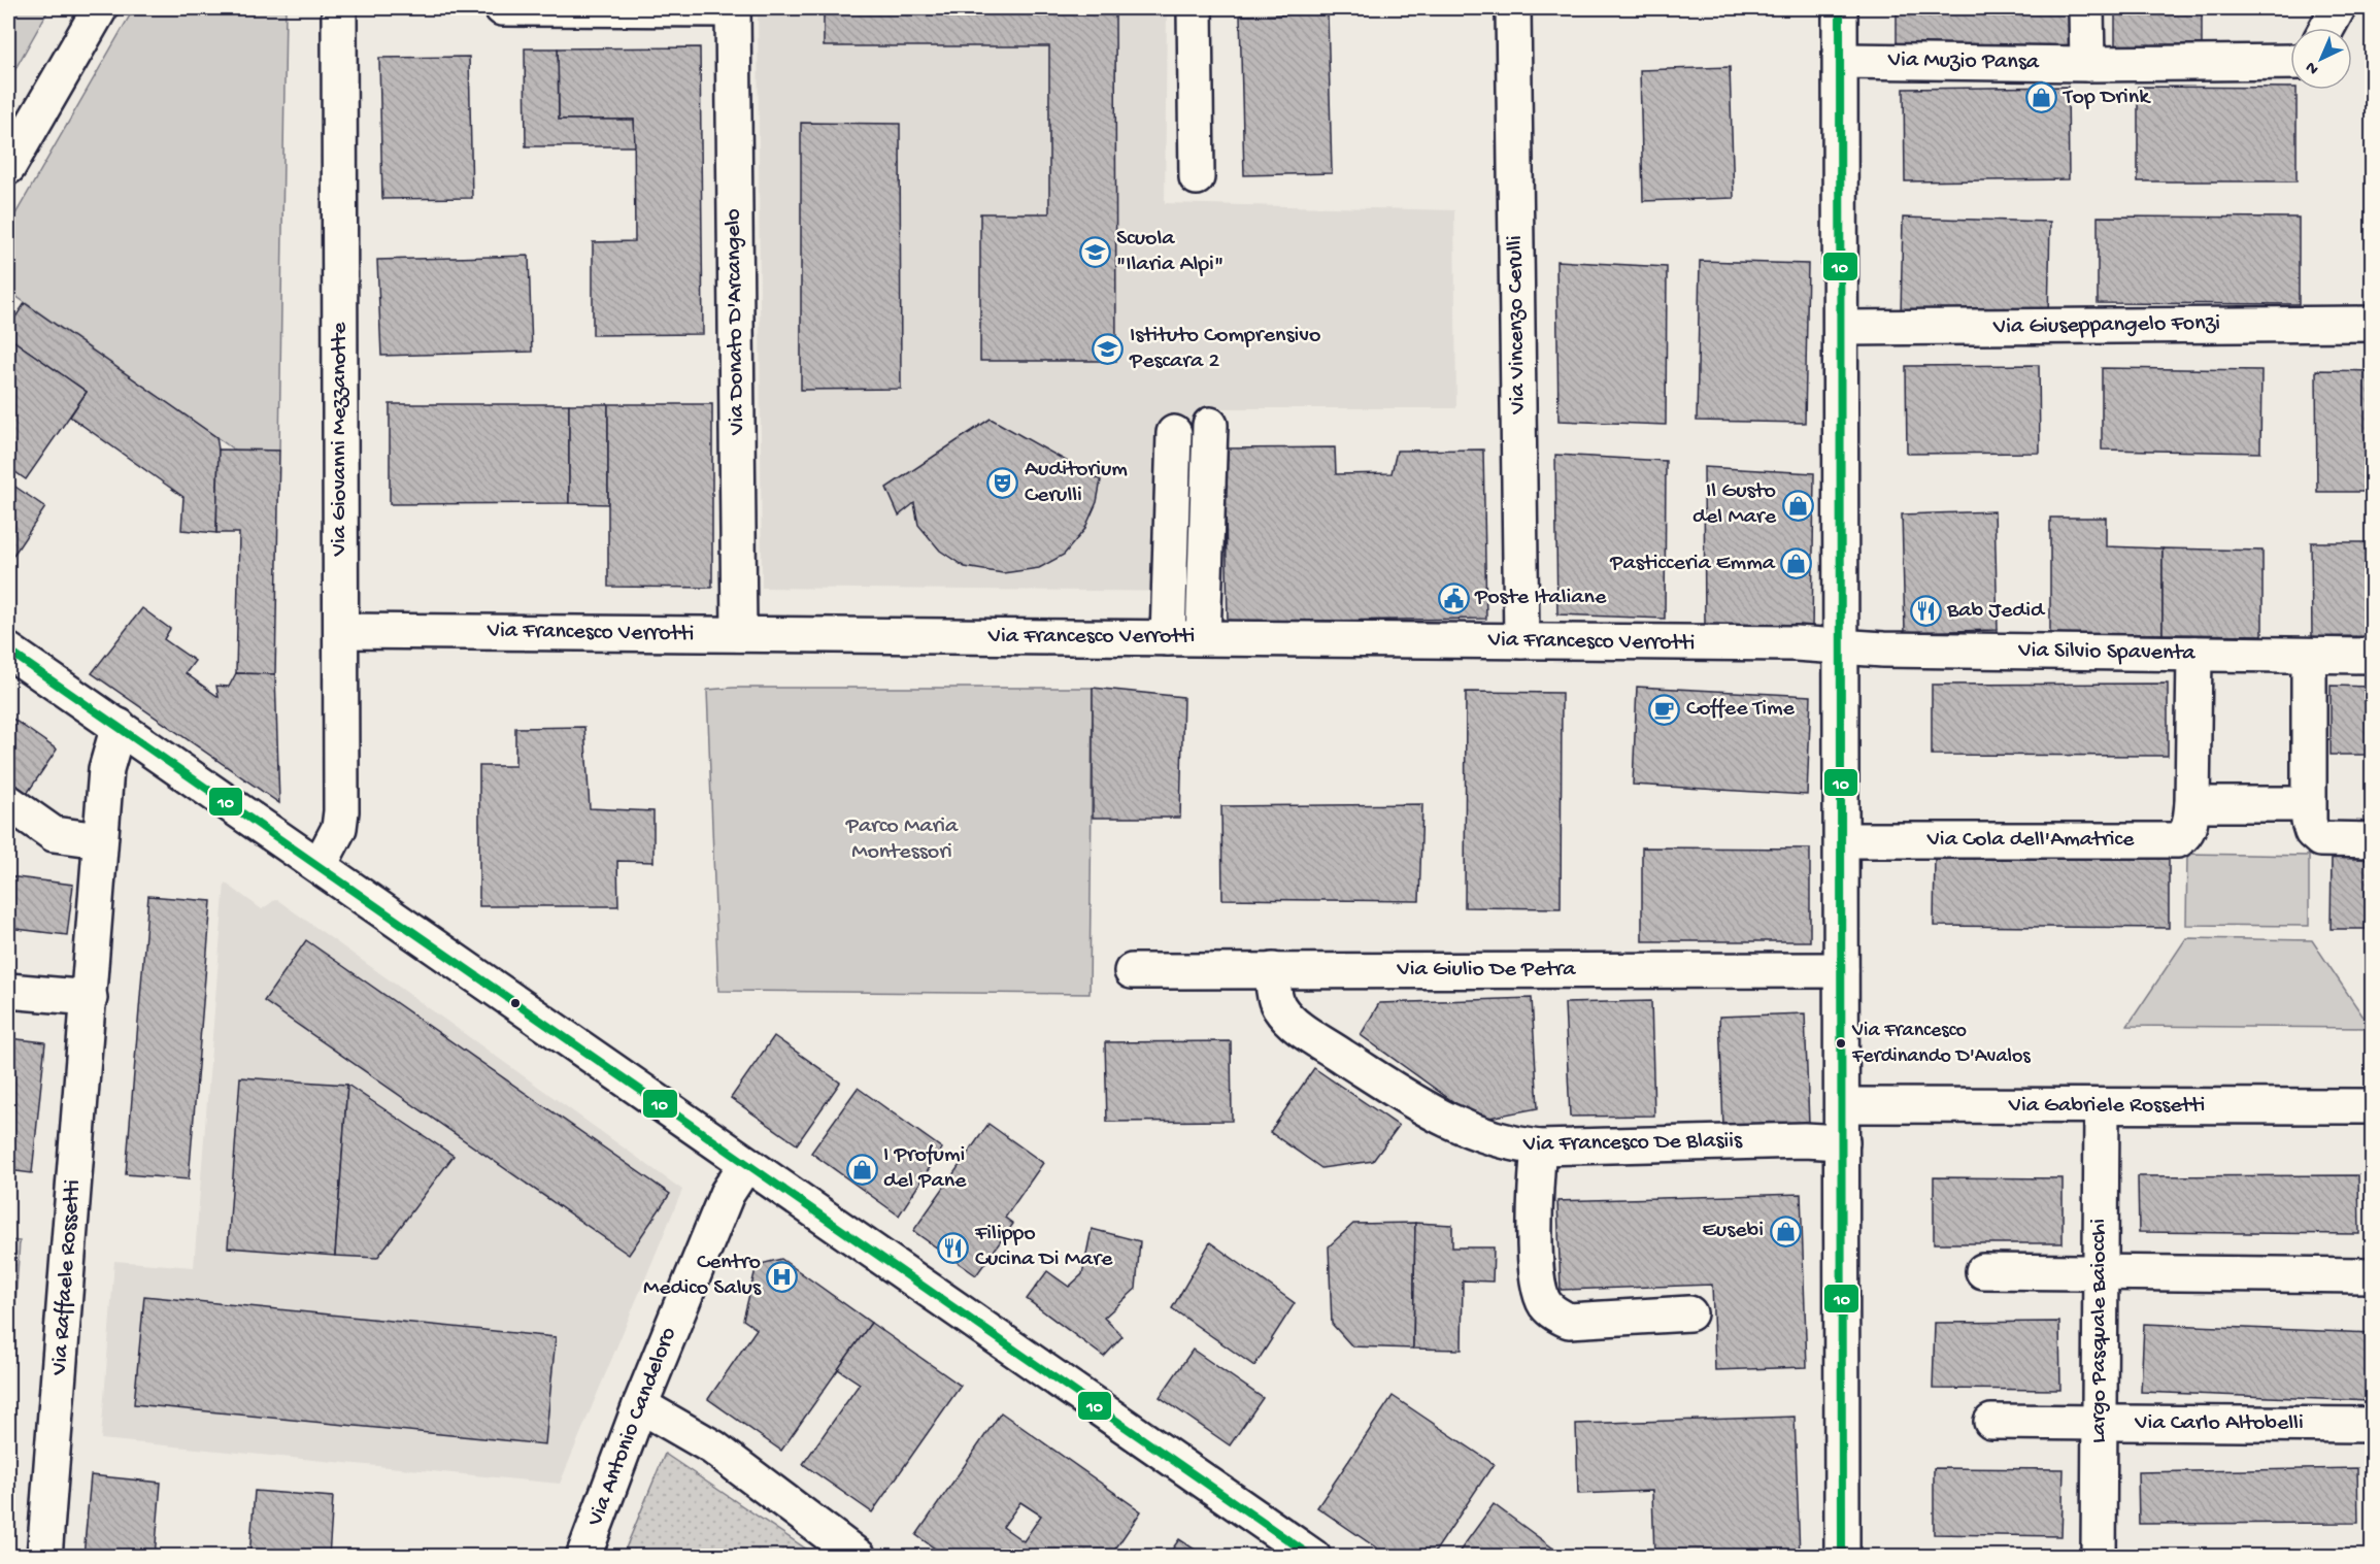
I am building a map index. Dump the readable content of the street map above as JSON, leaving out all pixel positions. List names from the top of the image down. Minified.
{"streets":{"street":["Via Muzio Pansa","Via Donato D'Arcangelo","Via Vincenzo Cerulli","Via Giuseppangelo Fonzi","Via Giovanni Mezzanotte","Via Francesco Verrotti","Via Silvio Spaventa","Via Cola dell'Amatrice","Via Giulio De Petra","Via Gabriele Rossetti","Via Francesco De Blasiis","Via Raffaele Rossetti","Largo Pasquale Baiocchi","Via Carlo Altobelli","Via Antonio Candeloro"]},"crossings":[["Via Donato D'Arcangelo","Via Francesco Verrotti"],["Via Vincenzo Cerulli","Via Francesco Verrotti"],["Via Giovanni Mezzanotte","Via Francesco Verrotti"],["Via Francesco Verrotti","Via Silvio Spaventa"],["Via Silvio Spaventa","Via Cola dell'Amatrice"],["Via Giulio De Petra","Via Francesco De Blasiis"],["Via Gabriele Rossetti","Largo Pasquale Baiocchi"],["Largo Pasquale Baiocchi","Via Carlo Altobelli"]],"parks":["Parco Maria Montessori"],"places":{"shop":["Top Drink","Il Gusto del Mare","Pasticceria Emma","I Profumi del Pane","Eusebi"],"school or university":["Scuola \"Ilaria Alpi\"","Istituto Comprensivo Pescara 2"],"theatre":["Auditorium Cerulli"],"public building":["Poste Italiane"],"restaurant":["Bab Jedid","Filippo Cucina Di Mare"],"cafe":["Coffee Time"],"other":["Via Francesco Ferdinando D'Avalos"],"hospital":["Centro Medico Salus"]},"lines":["transit line 10"],"north":"bottom left"}
